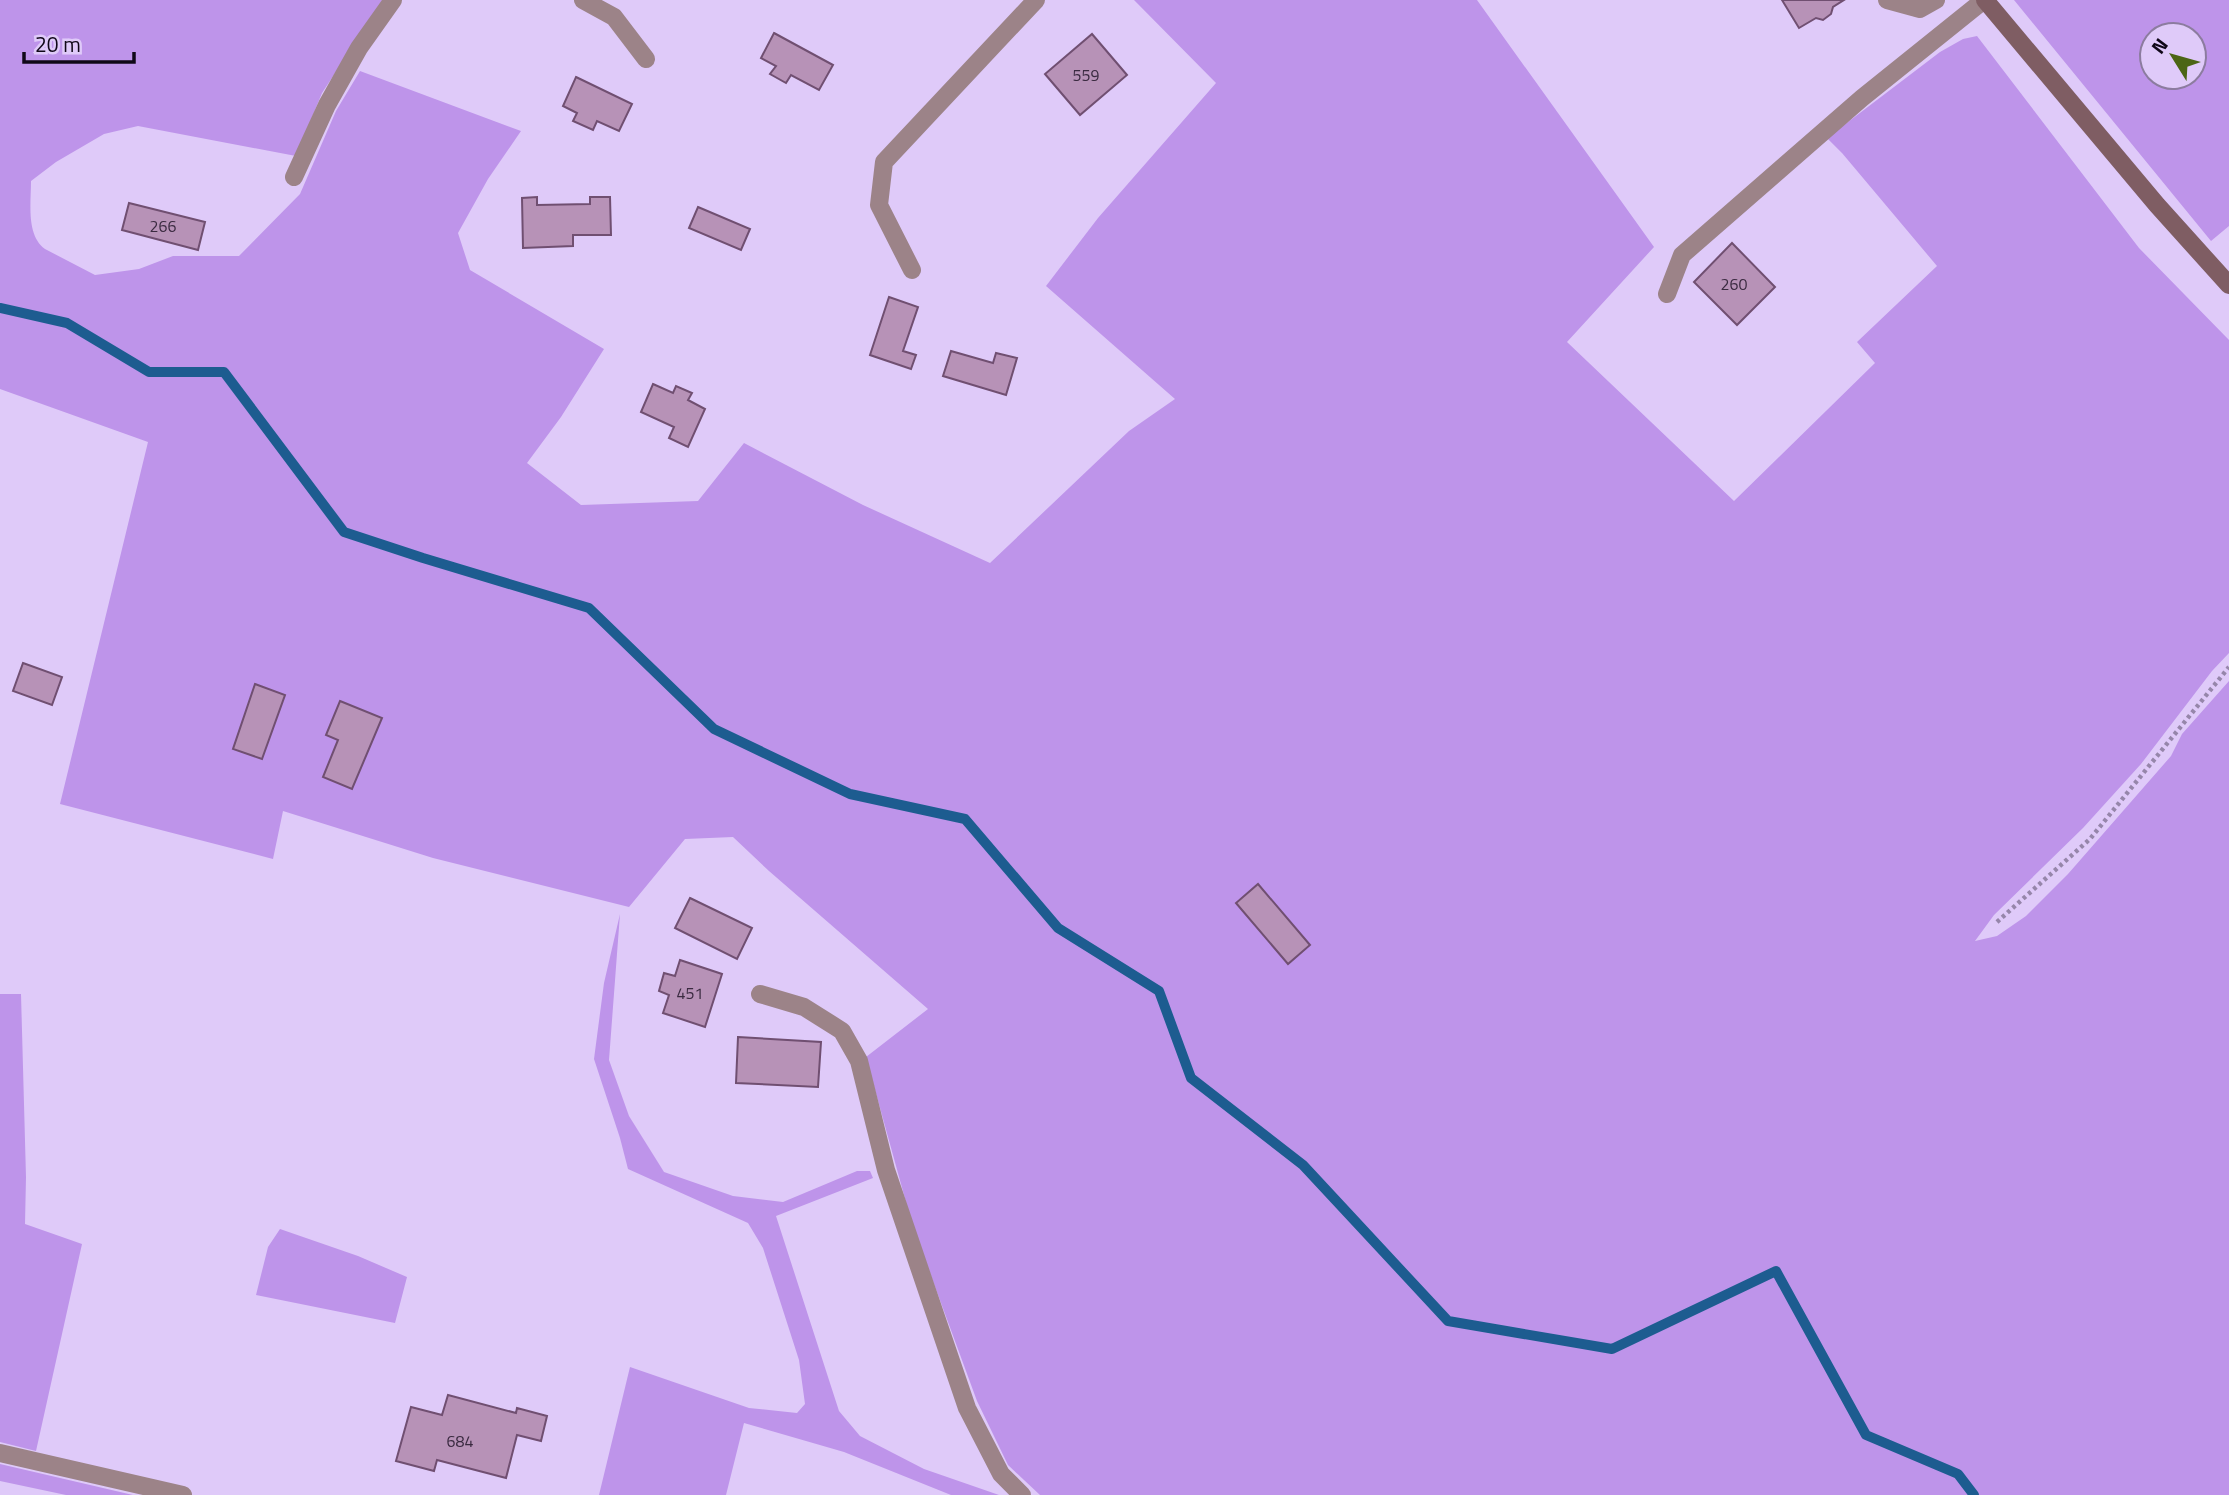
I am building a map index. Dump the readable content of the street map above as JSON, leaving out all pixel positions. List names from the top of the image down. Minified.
{"house_numbers":["559","266","260","451","684"],"scale_bar":"20 m","north":"top left"}
